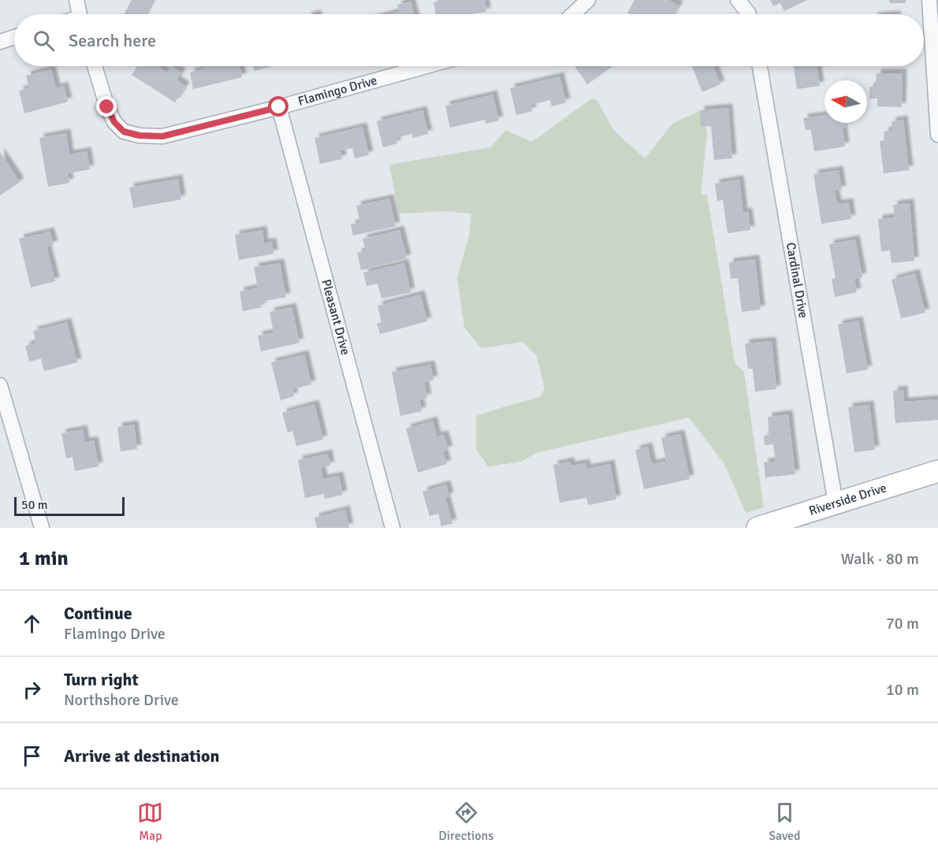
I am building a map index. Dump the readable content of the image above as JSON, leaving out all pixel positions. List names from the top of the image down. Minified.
{"streets":{"street":["Flamingo Drive","Cardinal Drive","Pleasant Drive","Riverside Drive"]},"crossings":[["Flamingo Drive","Pleasant Drive"],["Cardinal Drive","Riverside Drive"]],"scale_bar":"50 m","north":"left","page":{"search":"Search here","scale":"50 m","heading":["1 min","Walk · 80 m"],"list":[["Continue","Flamingo Drive","70 m"],["Turn right","Northshore Drive","10 m"],"Arrive at destination"],"nav":["Map","Directions","Saved"]}}
